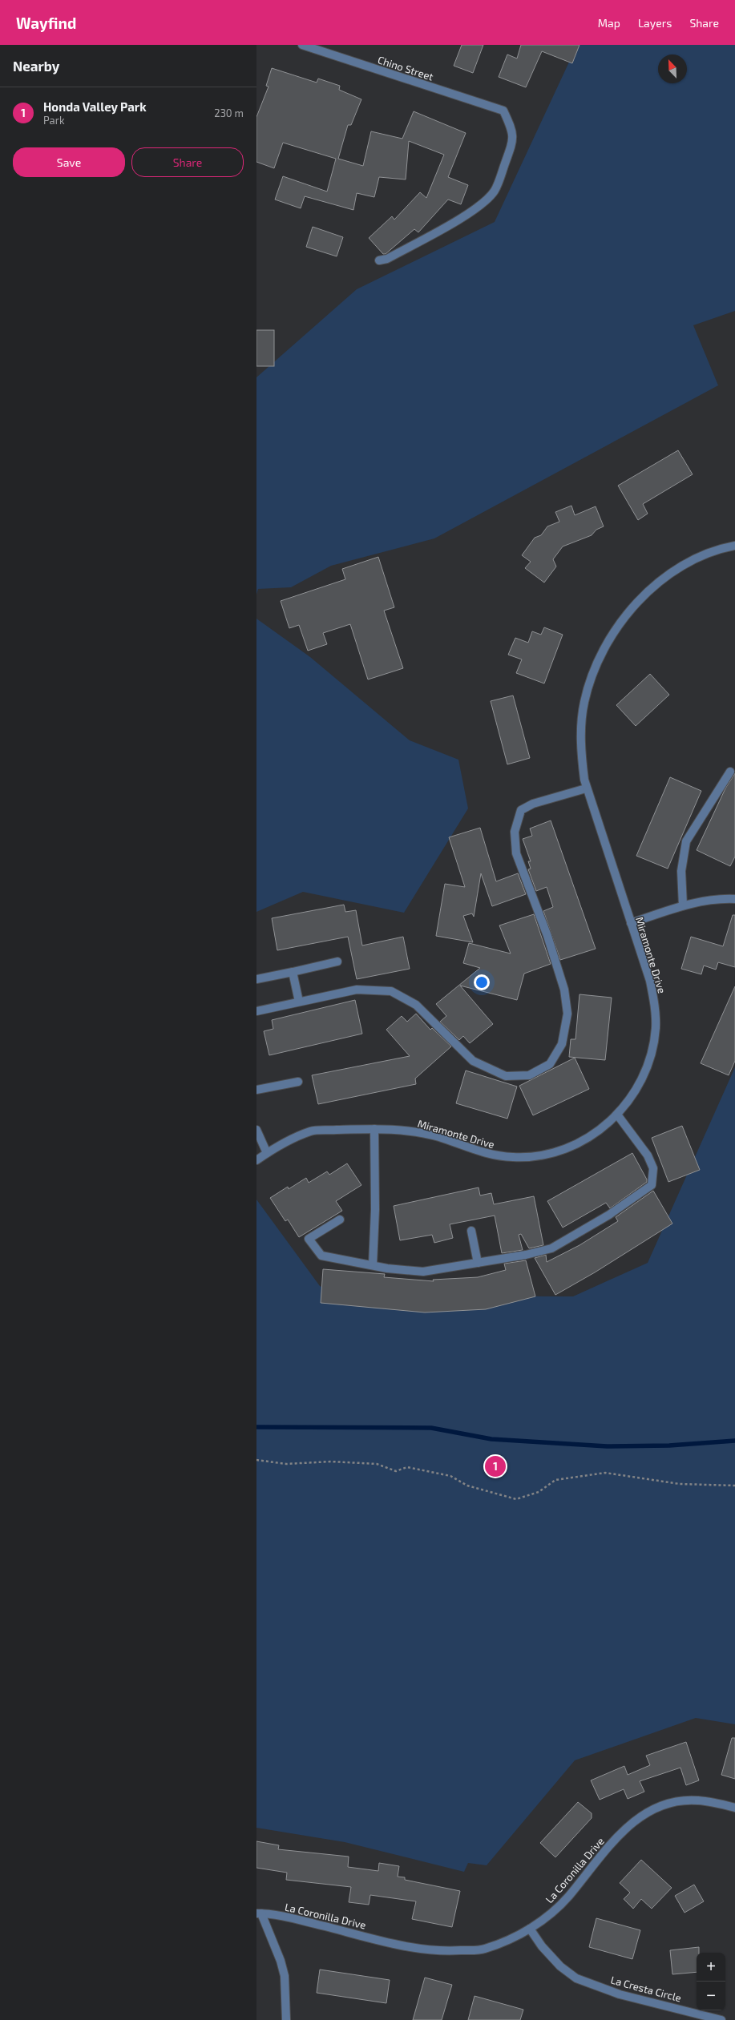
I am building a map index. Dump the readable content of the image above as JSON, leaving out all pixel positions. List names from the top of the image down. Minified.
{"streets":{"street":["Chino Street","Miramonte Drive","La Coronilla Drive","La Cresta Circle"]},"crossings":[["La Coronilla Drive","La Cresta Circle"]],"north":"top left","page":{"header":"Wayfind","nav":["Map","Layers","Share"],"heading":"Nearby","list":[{"mark":"1","name":"Honda Valley Park","note":"Park","value":"230 m"}],"buttons":["Save","Share"],"pins":"1","map_buttons":["+","−"]}}
